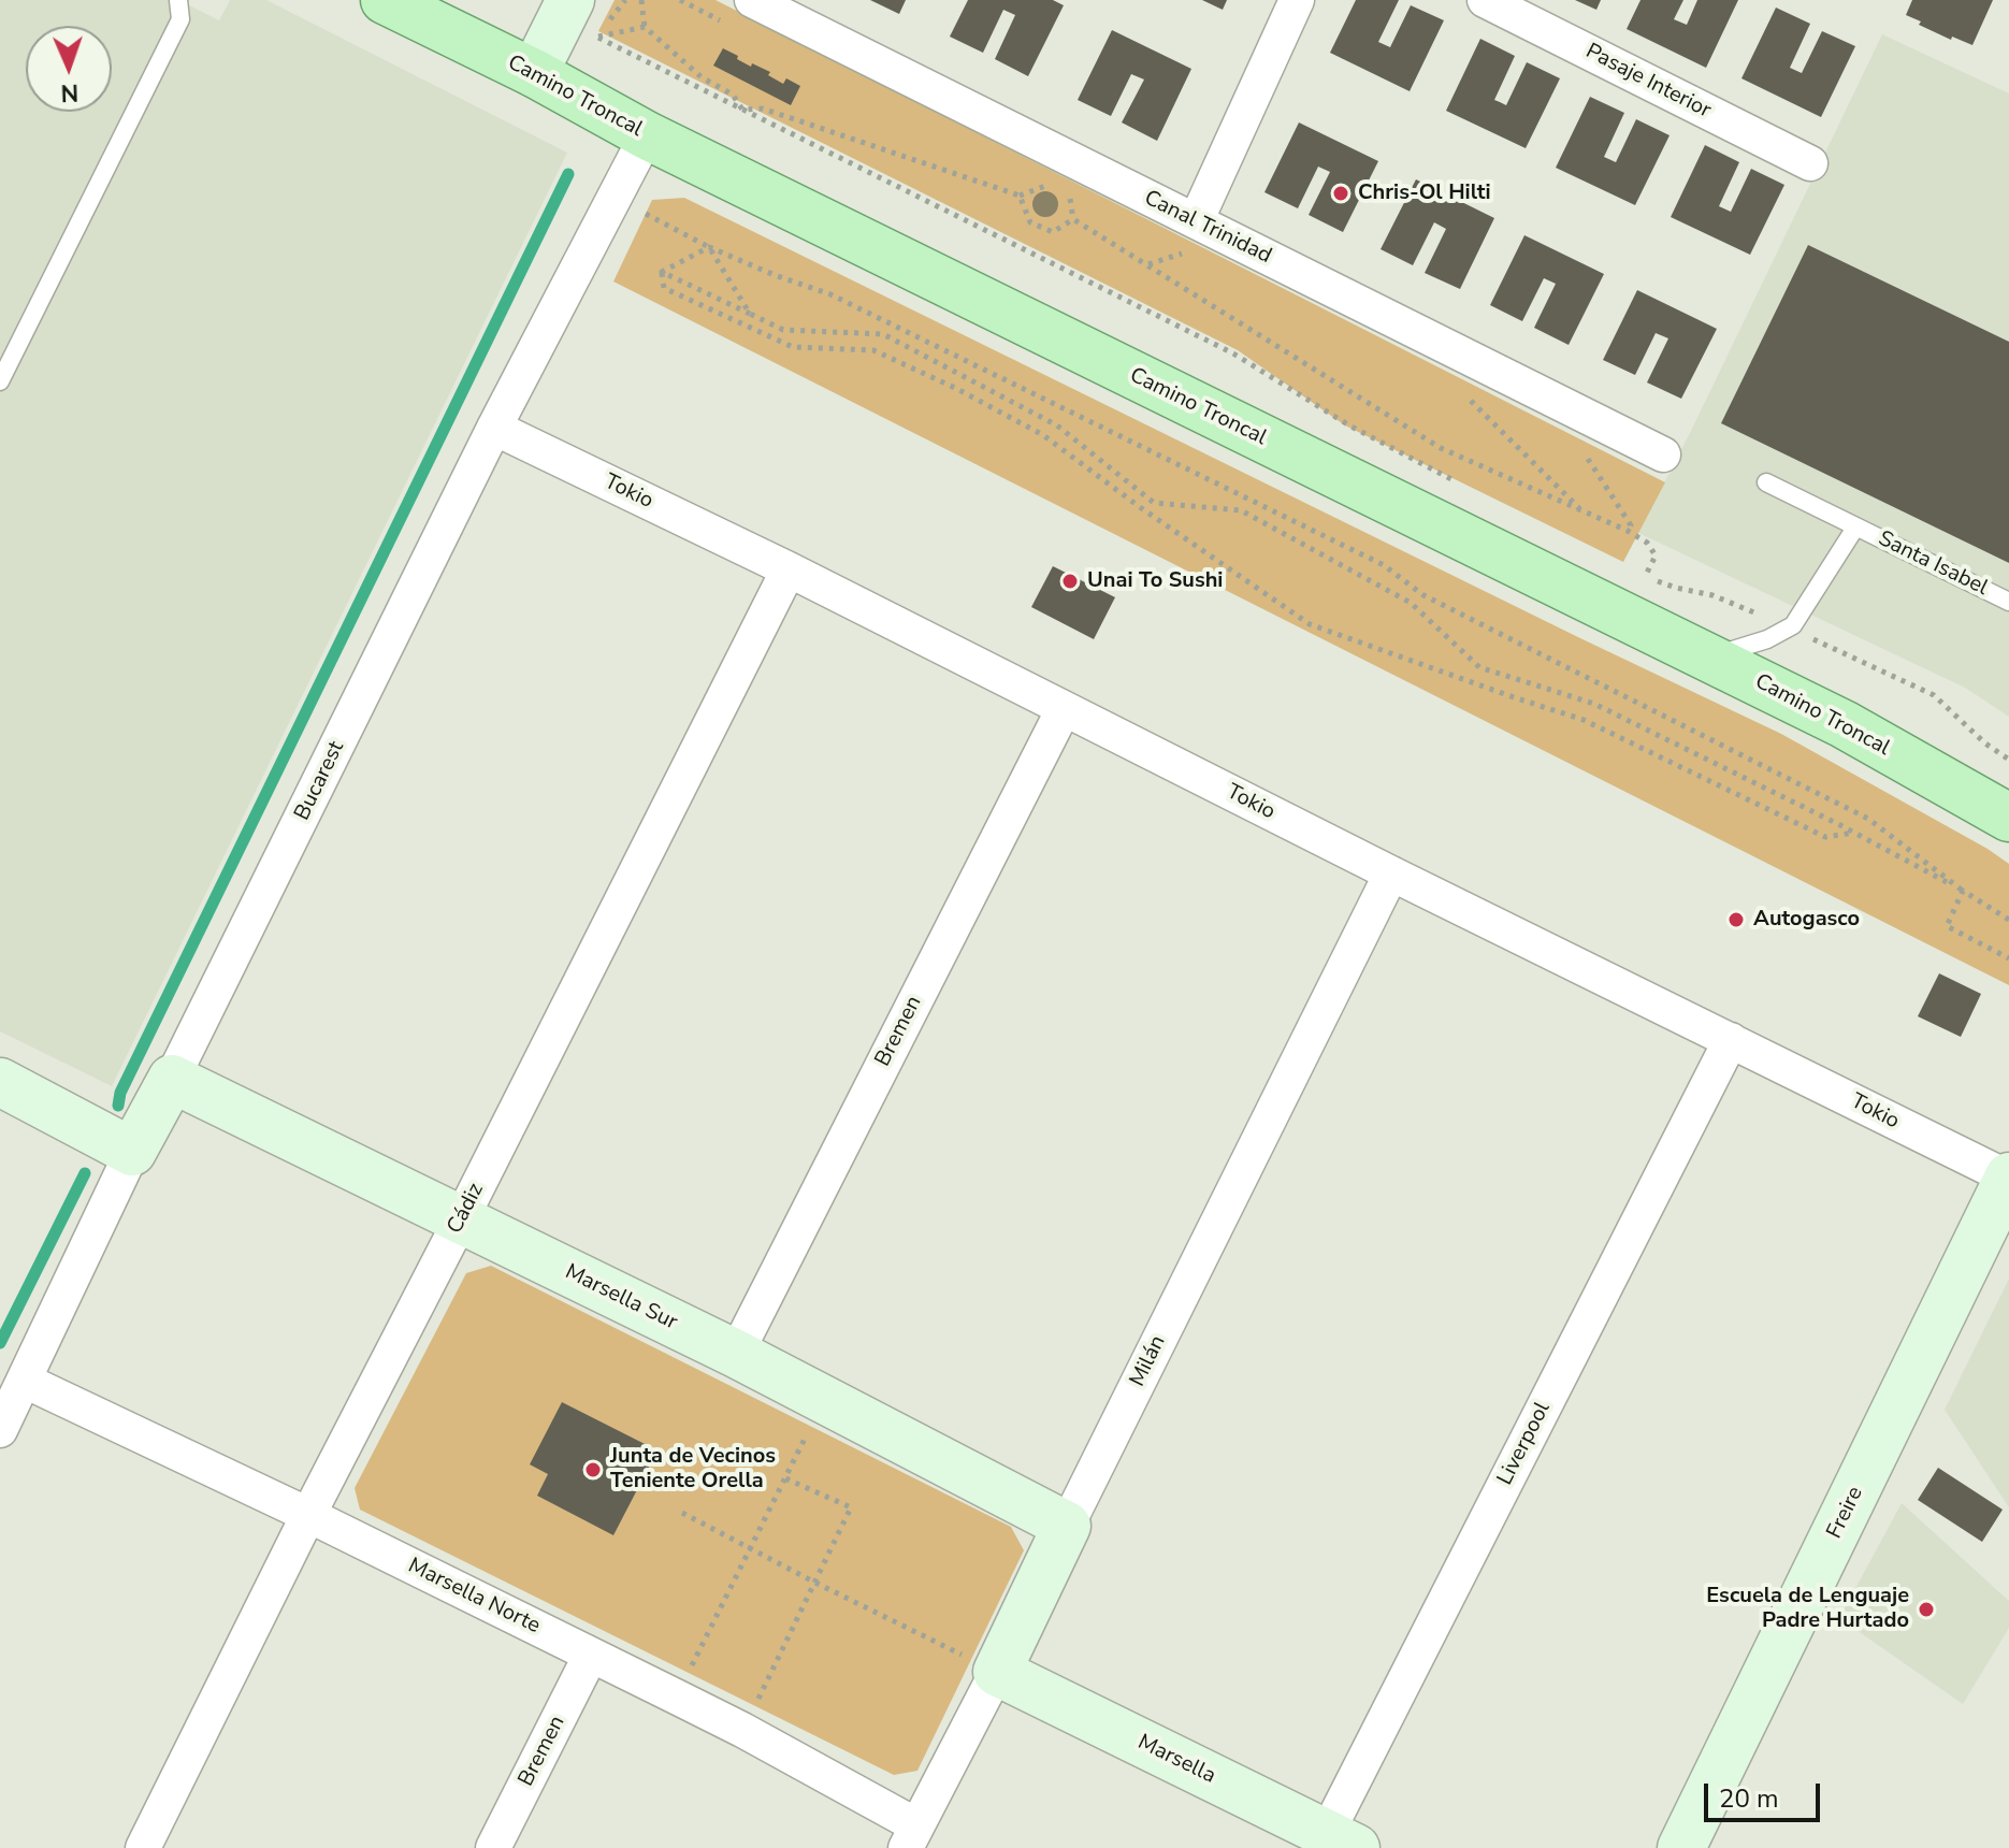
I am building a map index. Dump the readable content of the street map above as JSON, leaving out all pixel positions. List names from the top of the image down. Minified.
{"streets":{"main road":["Camino Troncal"],"street":["Pasaje Interior","Canal Trinidad","Tokio","Bucarest","Bremen","Cádiz","Marsella Sur","Milán","Liverpool","Freire","Marsella Norte","Marsella"],"lane":["Santa Isabel"]},"crossings":[["Camino Troncal","Bucarest"],["Tokio","Bucarest"],["Tokio","Bremen"],["Tokio","Cádiz"],["Tokio","Milán"],["Tokio","Liverpool"],["Tokio","Freire"],["Bucarest","Marsella Sur"],["Bucarest","Marsella Norte"],["Bremen","Marsella Sur"],["Bremen","Marsella Norte"],["Cádiz","Marsella Sur"],["Cádiz","Marsella Norte"],["Marsella Sur","Milán"],["Milán","Marsella Norte"],["Milán","Marsella"],["Liverpool","Marsella"]],"places":["Chris-Ol Hilti","Unai To Sushi","Autogasco","Junta de Vecinos Teniente Orella","Escuela de Lenguaje Padre Hurtado"],"scale_bar":"20 m","north":"bottom"}
